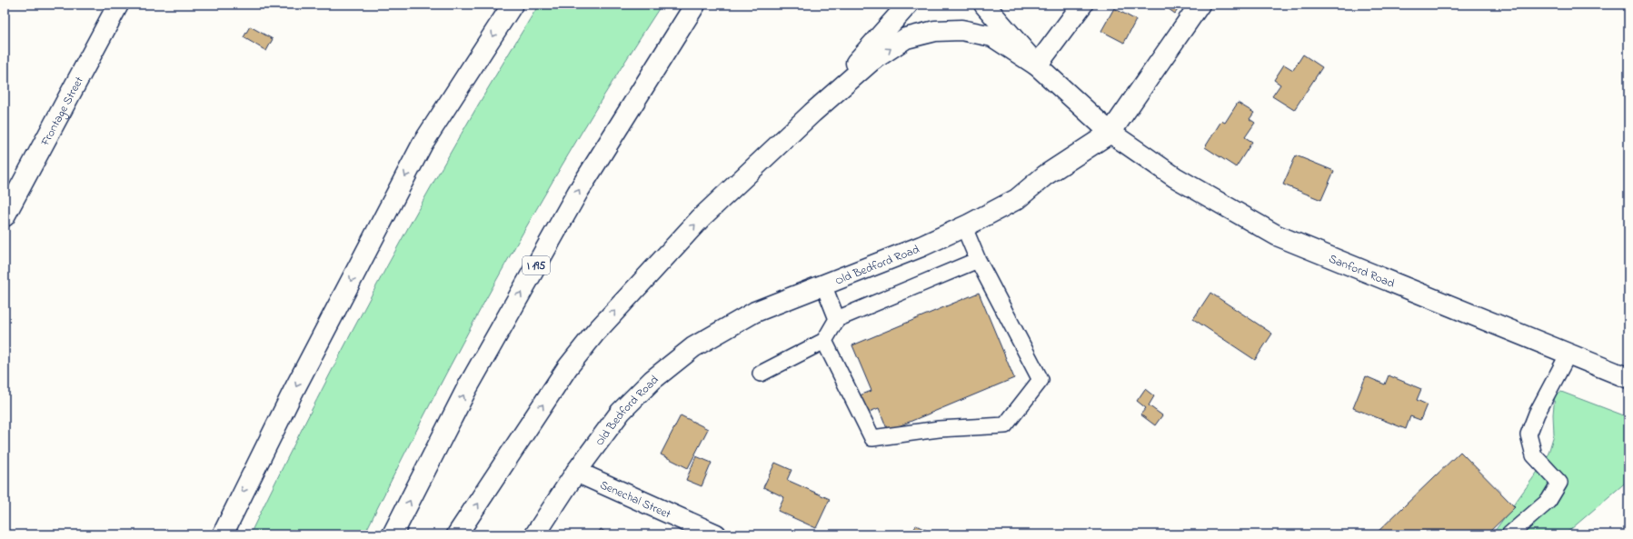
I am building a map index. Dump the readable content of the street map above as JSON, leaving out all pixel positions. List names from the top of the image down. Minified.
{"streets":{"main road":["Frontage Street","Old Bedford Road","I 195","Sanford Road","Senechal Street"]},"crossings":[["Old Bedford Road","Sanford Road"],["Old Bedford Road","Senechal Street"]]}
